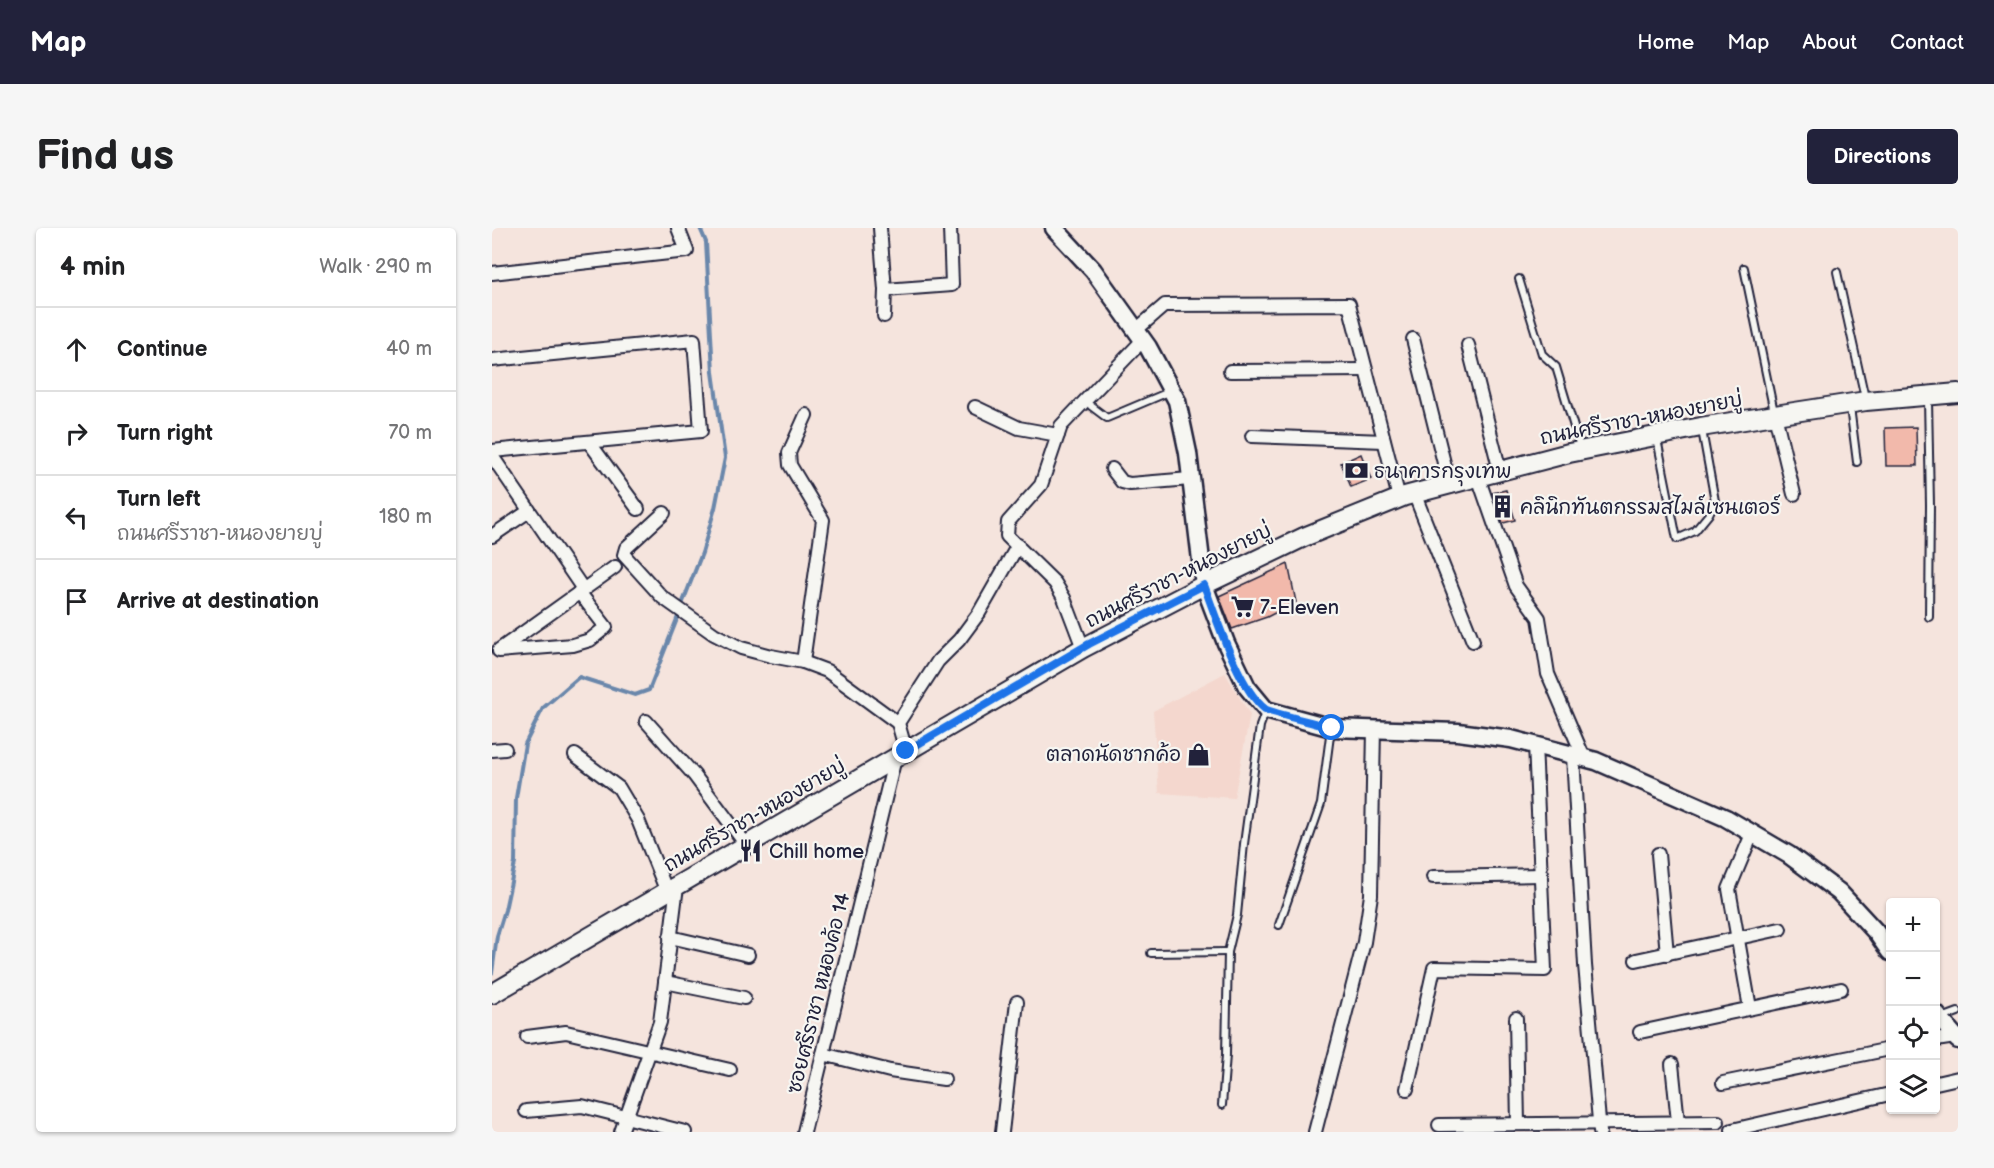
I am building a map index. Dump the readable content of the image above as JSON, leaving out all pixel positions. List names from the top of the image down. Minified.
{"streets":{"main road":["ถนนศรีราชา-หนองยายบู่"],"street":["ซอยศรีราชา หนองค้อ 14"]},"crossings":[["ถนนศรีราชา-หนองยายบู่","ซอยศรีราชา หนองค้อ 14"]],"places":{"bank":["ธนาคารกรุงเทพ"],"building":["คลินิกทันตกรรมสไมล์เซนเตอร์"],"supermarket":["7-Eleven"],"shop":["ตลาดนัดชากค้อ"],"restaurant":["Chill home"]},"page":{"header":"Map","nav":["Home","Map","About","Contact"],"buttons":"Directions","title":"Find us","heading":["4 min","Walk · 290 m"],"list":[["Continue","40 m"],["Turn right","70 m"],["Turn left","ถนนศรีราชา-หนองยายบู่","180 m"],"Arrive at destination"],"map_buttons":["+","−"]}}
